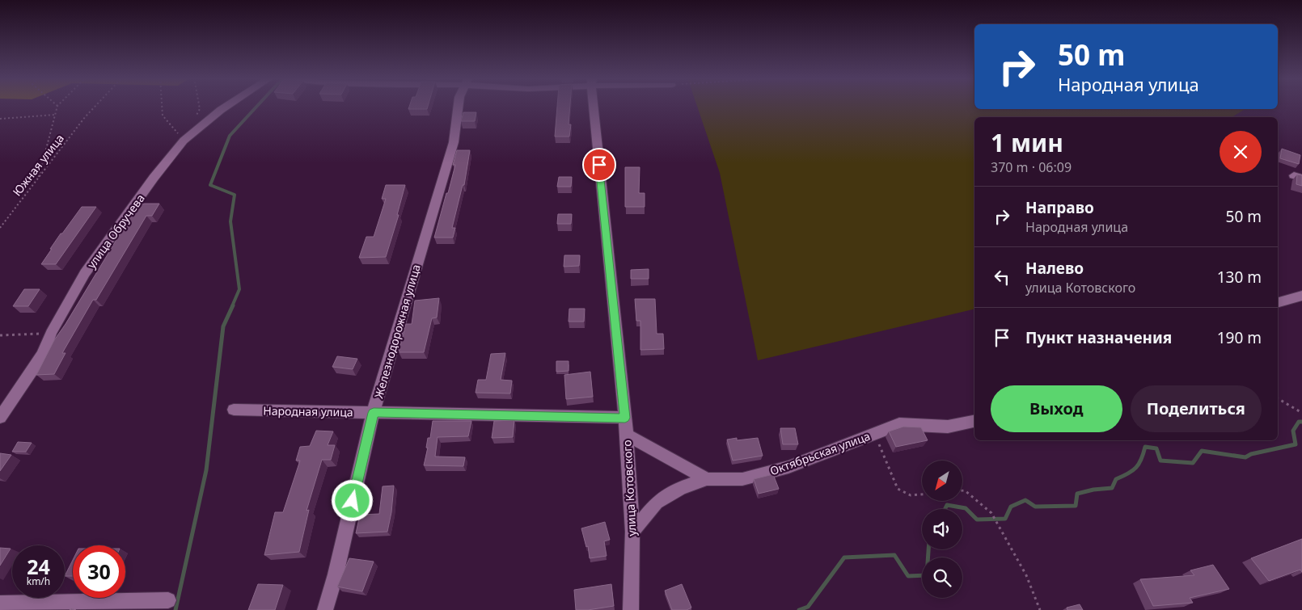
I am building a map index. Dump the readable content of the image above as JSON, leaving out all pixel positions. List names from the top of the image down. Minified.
{"streets":{"street":["улица Обручева","Железнодорожная улица","Народная улица","Октябрьская улица","улица Котовского"],"path":["Южная улица"]},"crossings":[["Железнодорожная улица","Народная улица"],["Народная улица","улица Котовского"],["Октябрьская улица","улица Котовского"]],"north":"bottom left","page":{"turn":["50 m","Народная улица"],"heading":["1 мин","370 m · 06:09"],"list":[{"name":"Направо","note":"Народная улица","value":"50 m"},{"name":"Налево","note":"улица Котовского","value":"130 m"},{"name":"Пункт назначения","value":"190 m"}],"buttons":["Выход","Поделиться"],"speed":"24 km/h","limit":"30"}}
